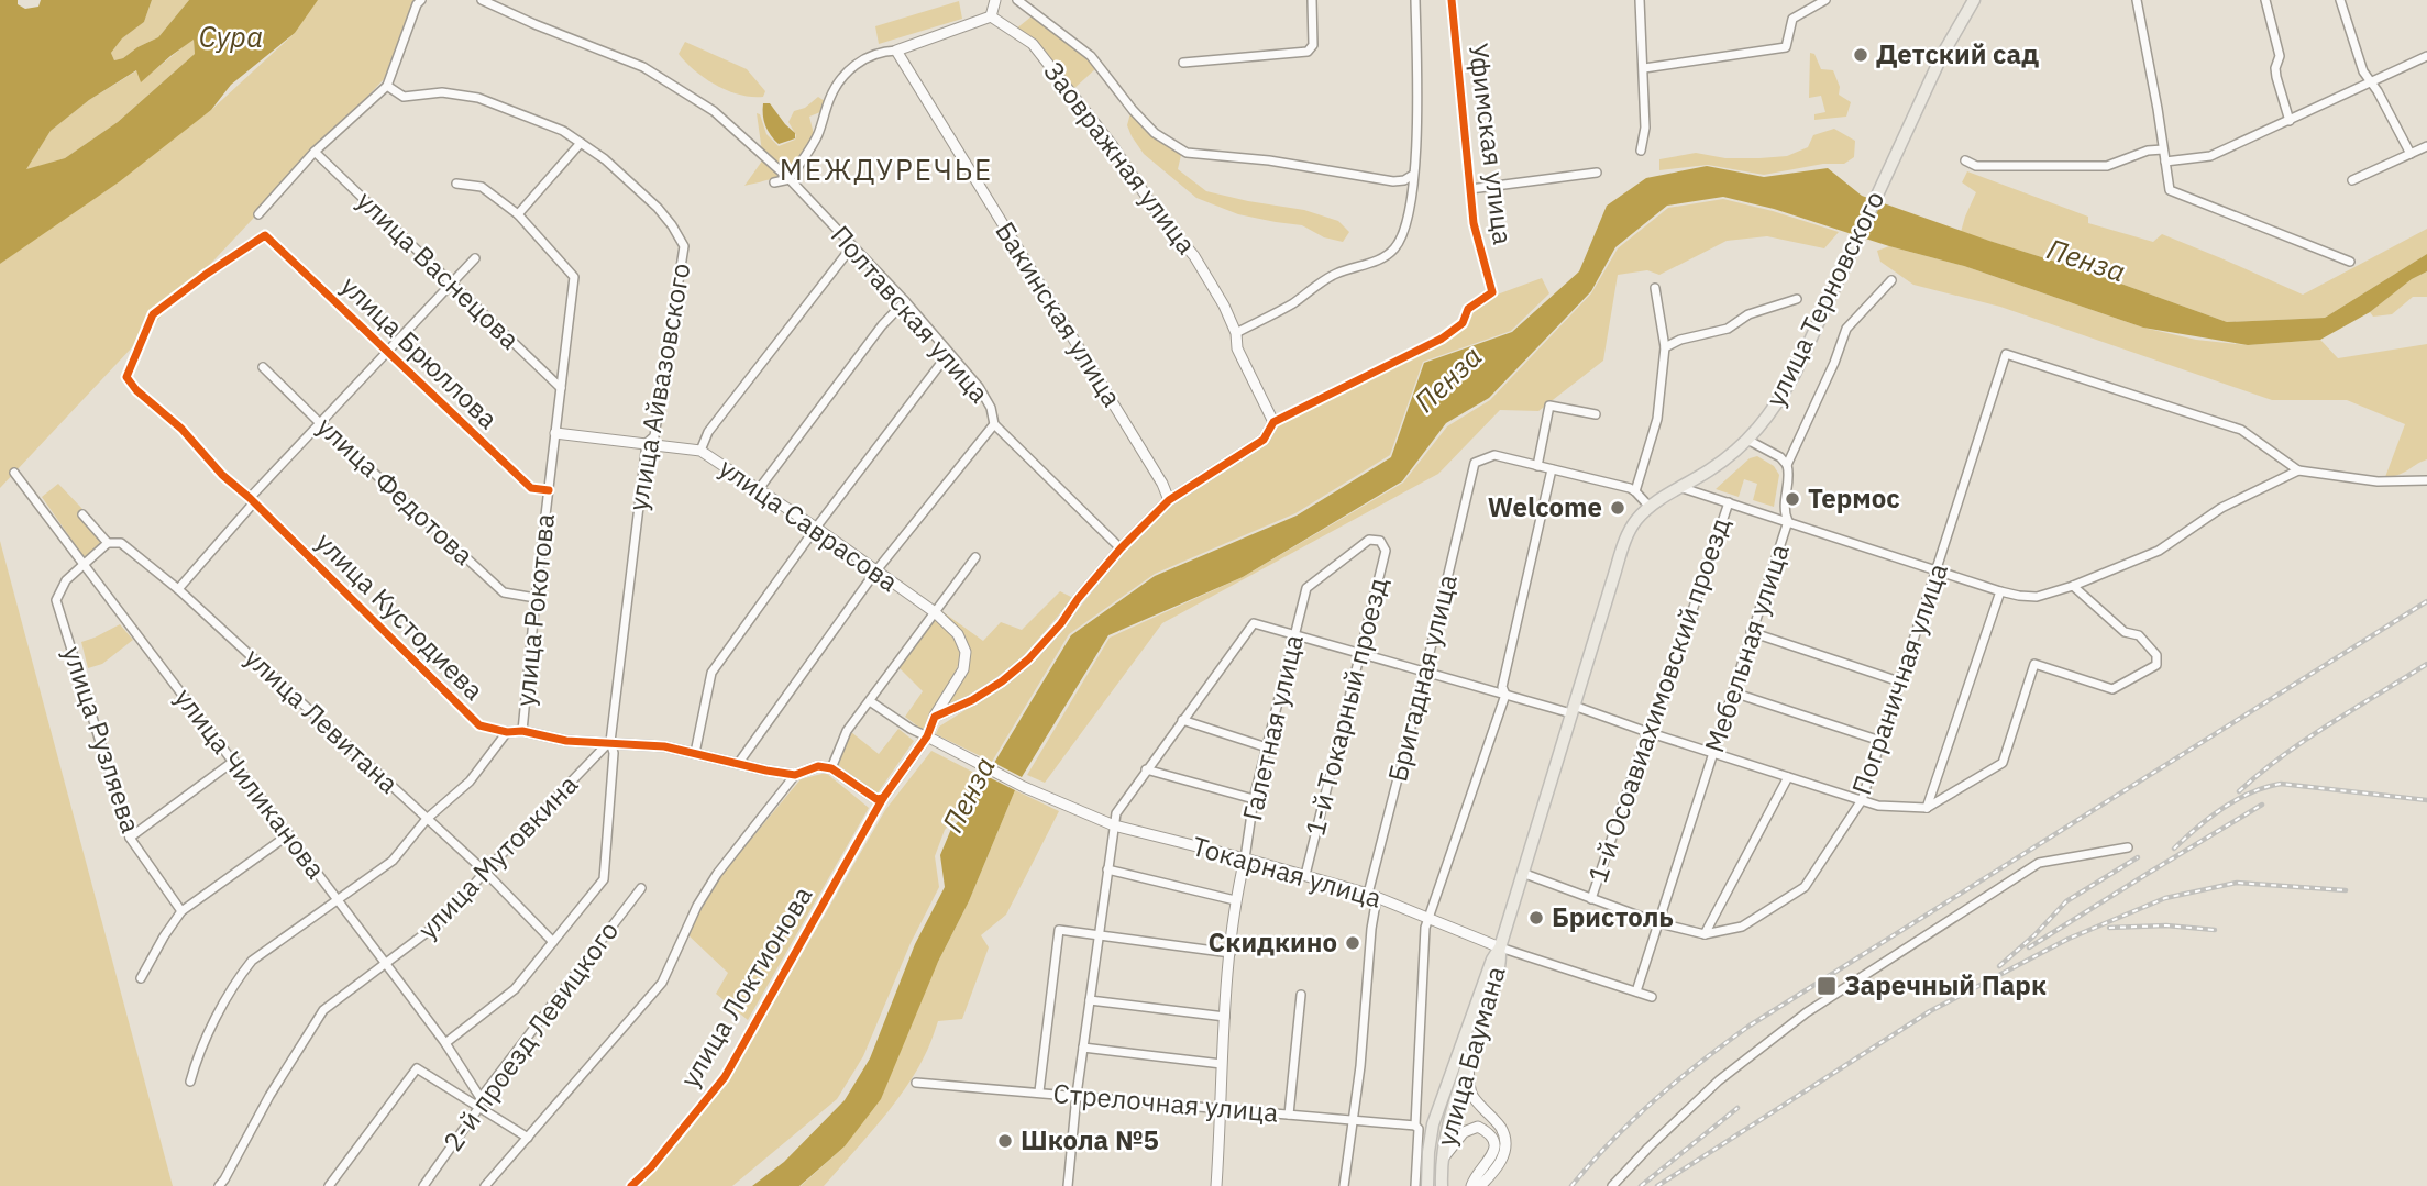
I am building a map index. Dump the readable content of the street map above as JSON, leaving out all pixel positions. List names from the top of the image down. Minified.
{"streets":{"main road":["улица Терновского","улица Баумана"],"street":["Уфимская улица","Заовражная улица","улица Васнецова","Полтавская улица","Бакинская улица","улица Брюллова","улица Айвазовского","улица Федотова","улица Саврасова","улица Рокотова","улица Кустодиева","Мебельная улица","Бригадная улица","Пограничная улица","1-й Осоавиахимовский проезд","1-й Токарный проезд","улица Левитана","Галетная улица","улица Рузляева","улица Чиликанова","улица Мутовкина","Токарная улица","улица Локтионова","2-й проезд Левицкого","Стрелочная улица"]},"crossings":[["Уфимская улица","Заовражная улица"],["улица Васнецова","улица Рокотова"],["улица Терновского","Токарная улица"],["улица Терновского","улица Баумана"],["улица Брюллова","улица Рокотова"],["улица Брюллова","улица Кустодиева"],["улица Айвазовского","улица Саврасова"],["улица Айвазовского","улица Кустодиева"],["улица Айвазовского","улица Левитана"],["улица Айвазовского","улица Чиликанова"],["улица Айвазовского","улица Мутовкина"],["улица Федотова","улица Рокотова"],["улица Саврасова","улица Рокотова"],["улица Саврасова","Токарная улица"],["улица Саврасова","улица Локтионова"],["улица Рокотова","улица Кустодиева"],["улица Кустодиева","улица Мутовкина"],["Мебельная улица","Токарная улица"],["Бригадная улица","Токарная улица"],["Бригадная улица","Стрелочная улица"],["1-й Токарный проезд","Галетная улица"],["1-й Токарный проезд","Токарная улица"],["улица Левитана","улица Мутовкина"],["Галетная улица","Токарная улица"],["Галетная улица","Стрелочная улица"],["улица Рузляева","улица Чиликанова"],["улица Чиликанова","улица Мутовкина"],["улица Чиликанова","2-й проезд Левицкого"],["Токарная улица","улица Баумана"]],"districts":["МЕЖДУРЕЧЬЕ"],"water":["Сура","Пенза"],"places":{"other":["Детский сад","Термос","Welcome","Бристоль","Скидкино","Школа №5"],"transit":["Заречный Парк"]}}
